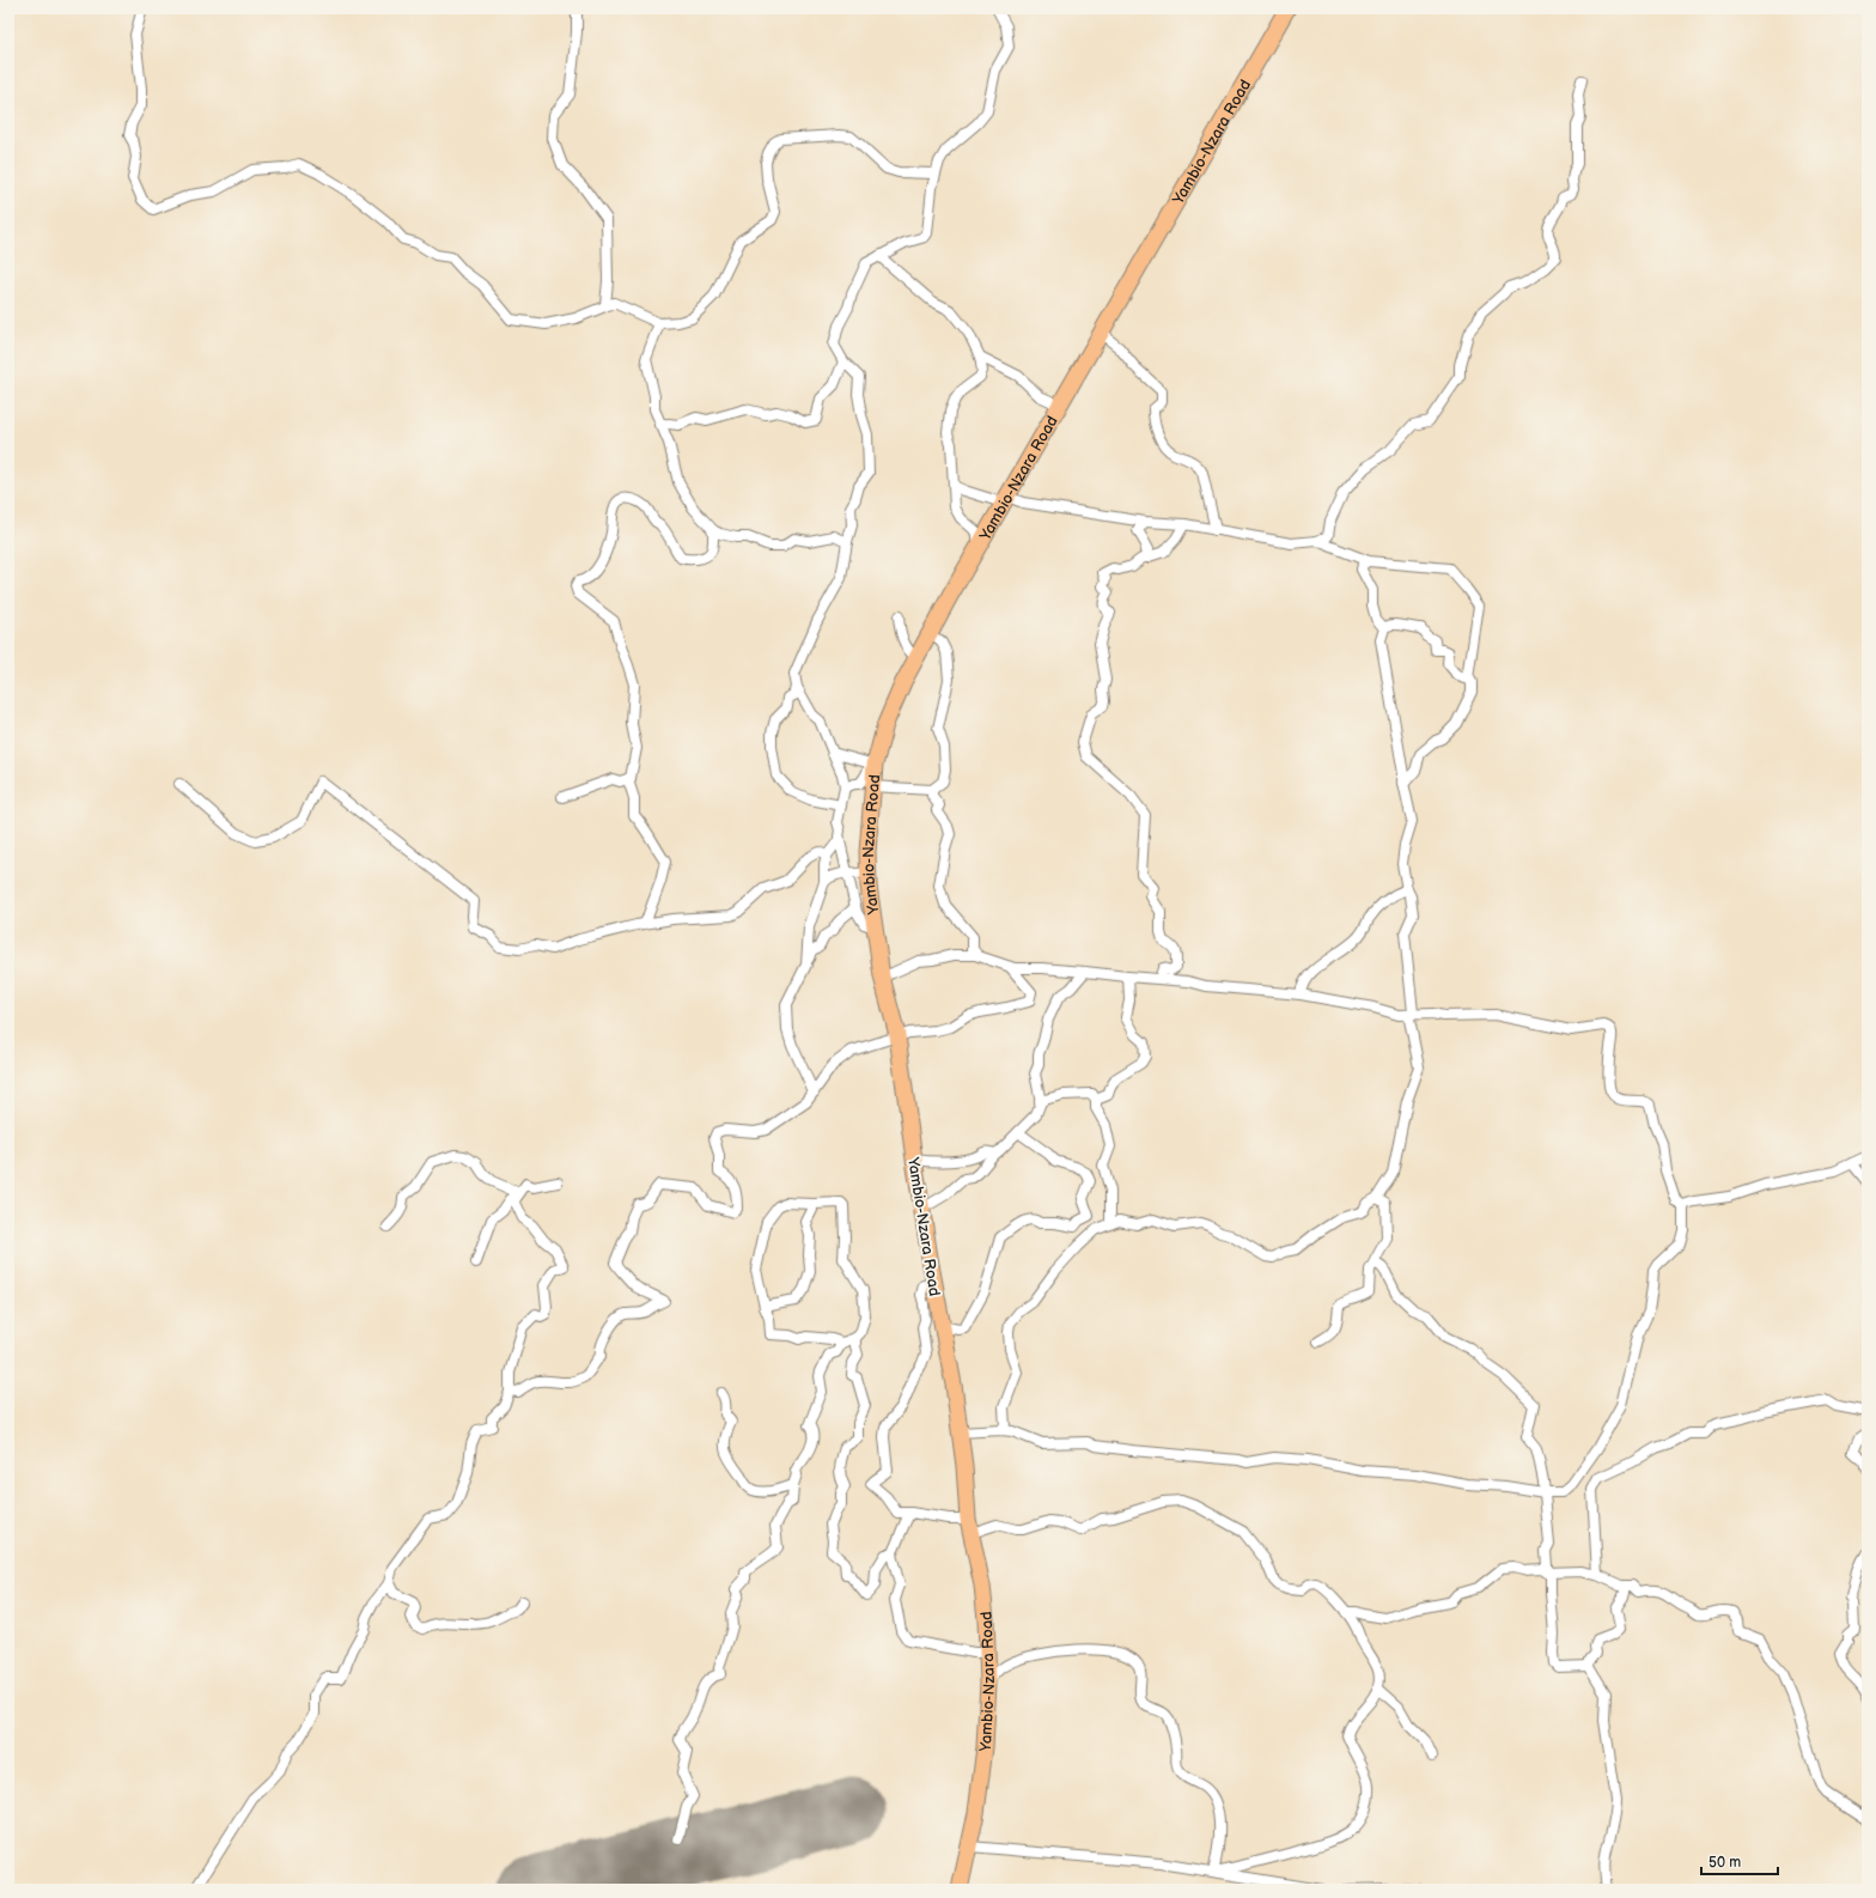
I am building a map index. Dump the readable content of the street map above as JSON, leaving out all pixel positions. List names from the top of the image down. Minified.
{"streets":{"main road":["Yambio-Nzara Road"]},"scale_bar":"50 m"}
